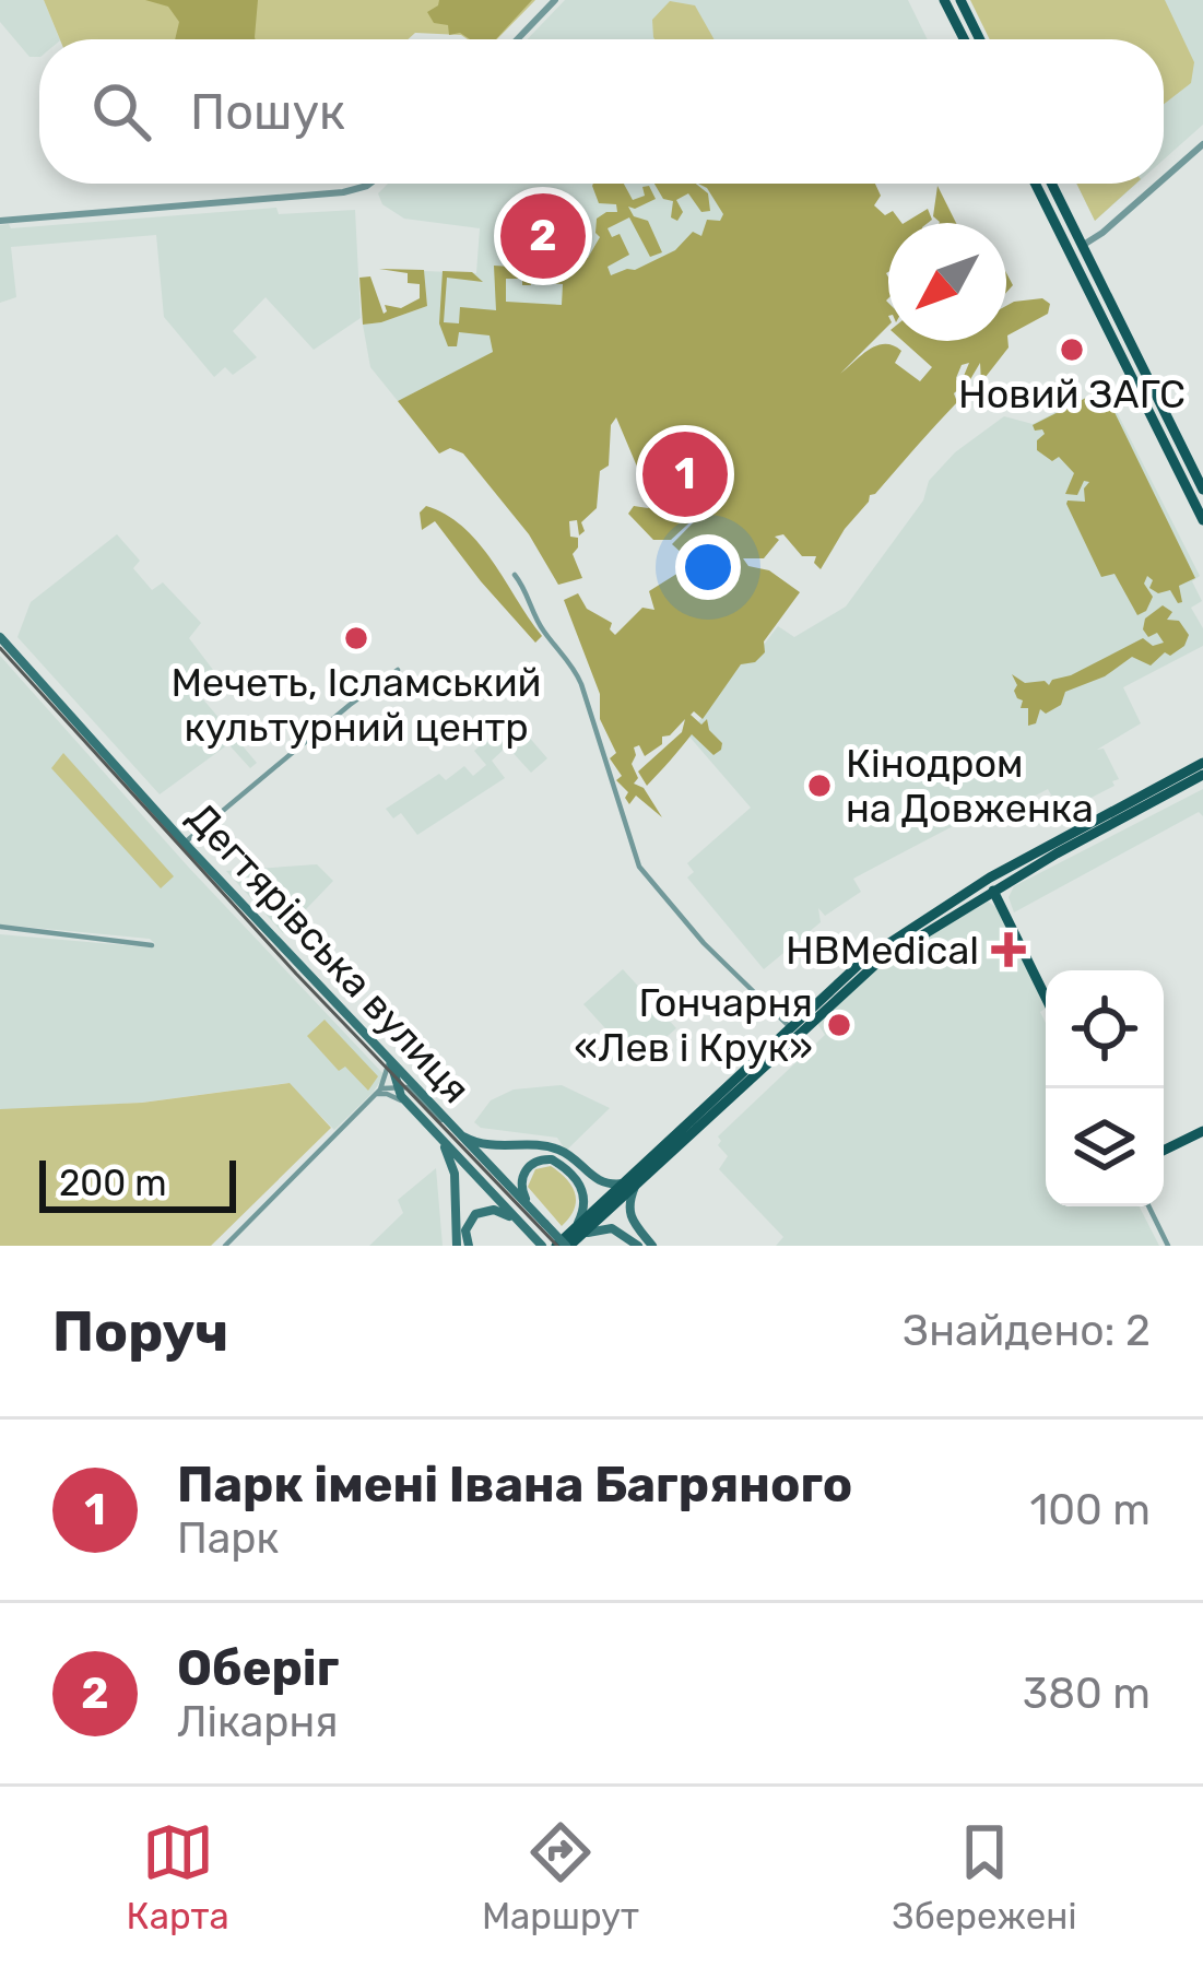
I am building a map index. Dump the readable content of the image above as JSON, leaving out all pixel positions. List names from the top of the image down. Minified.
{"streets":{"main road":["Дегтярівська вулиця"]},"places":{"other":["Новий ЗАГС","Мечеть, Ісламський культурний центр","Кінодром на Довженка","Гончарня «Лев і Крук»"],"health":["HBMedical"]},"scale_bar":"200 m","north":"bottom left","page":{"search":"Пошук","pins":["2","1"],"scale":"200 m","heading":["Поруч","Знайдено: 2"],"list":[{"mark":"1","name":"Парк імені Івана Багряного","note":"Парк","value":"100 m"},{"mark":"2","name":"Оберіг","note":"Лікарня","value":"380 m"}],"nav":["Карта","Маршрут","Збережені"]}}
